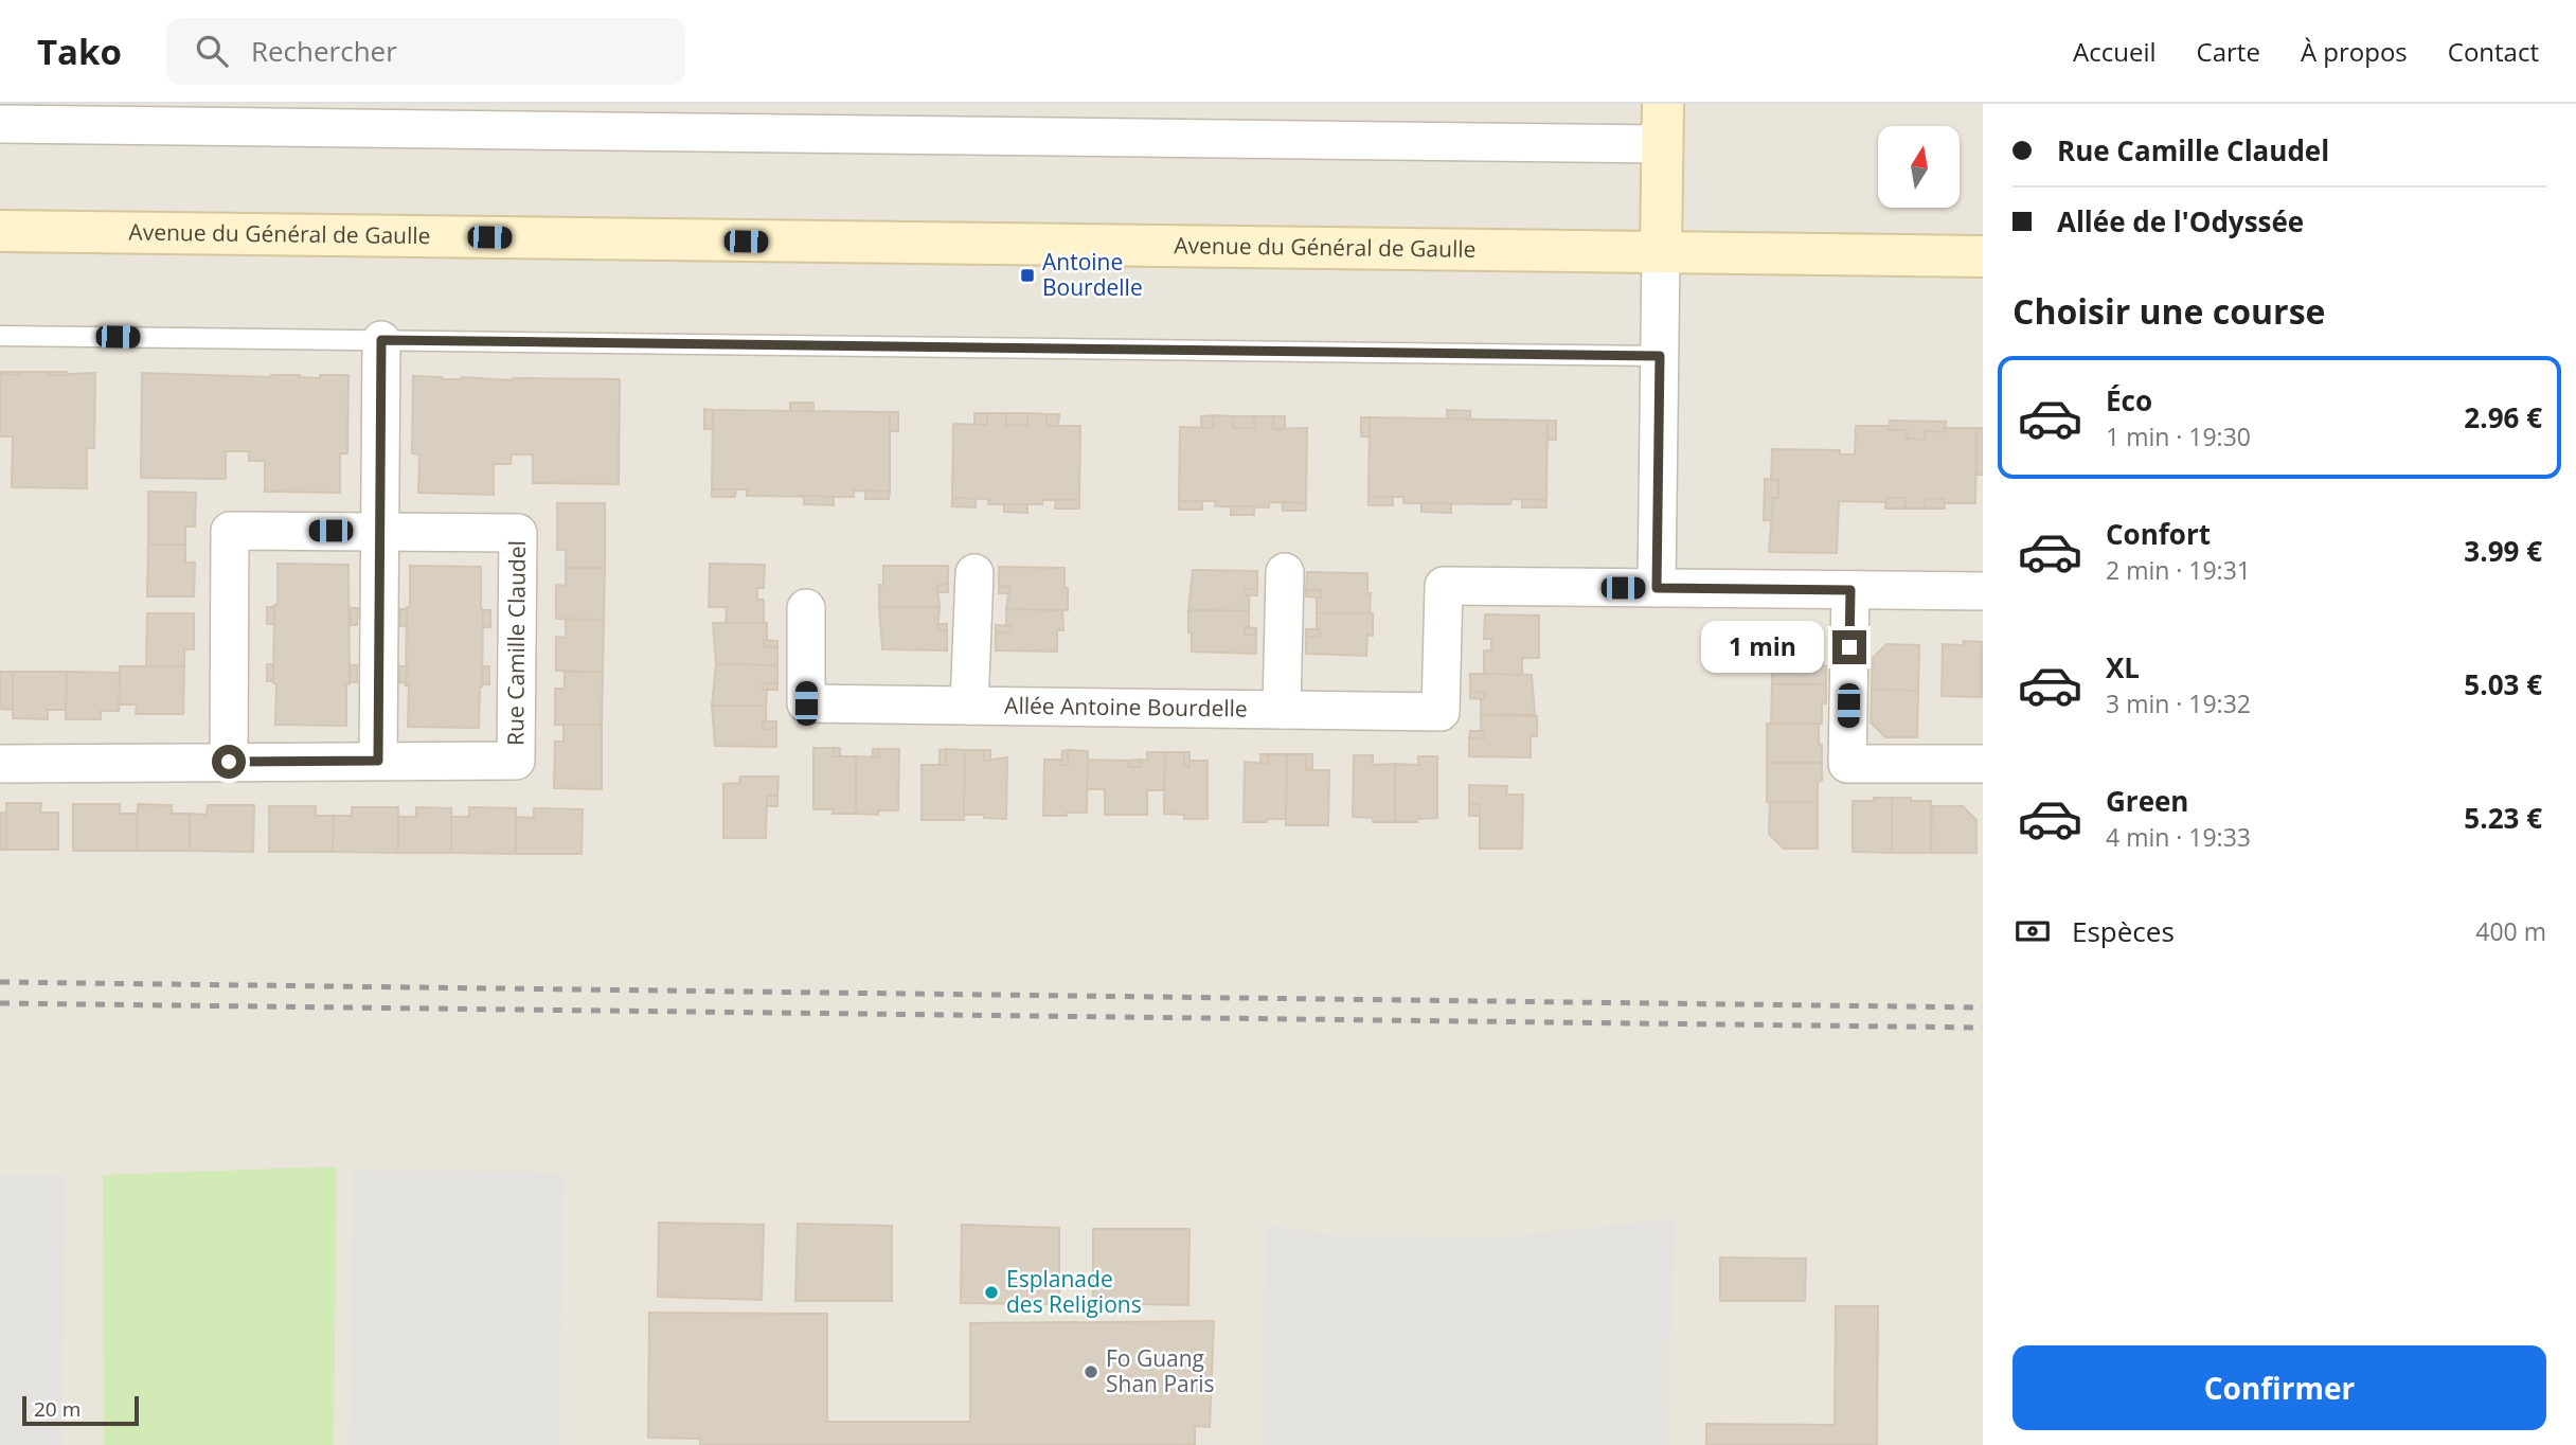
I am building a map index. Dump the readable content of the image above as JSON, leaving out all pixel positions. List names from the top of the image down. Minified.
{"streets":{"main road":["Avenue du Général de Gaulle"],"street":["Rue Camille Claudel","Allée Antoine Bourdelle"]},"places":{"transit":["Antoine Bourdelle"],"other":["Esplanade des Religions","Fo Guang Shan Paris"]},"scale_bar":"20 m","north":"top","page":{"header":"Tako","search":"Rechercher","nav":["Accueil","Carte","À propos","Contact"],"banner":["Rue Camille Claudel","Allée de l'Odyssée"],"heading":"Choisir une course","list":[{"name":"Éco","note":"1 min · 19:30","value":"2.96 €"},{"name":"Confort","note":"2 min · 19:31","value":"3.99 €"},{"name":"XL","note":"3 min · 19:32","value":"5.03 €"},{"name":"Green","note":"4 min · 19:33","value":"5.23 €"}],"bubble":"1 min","pay":["Espèces","400 m"],"buttons":"Confirmer","scale":"20 m"}}
